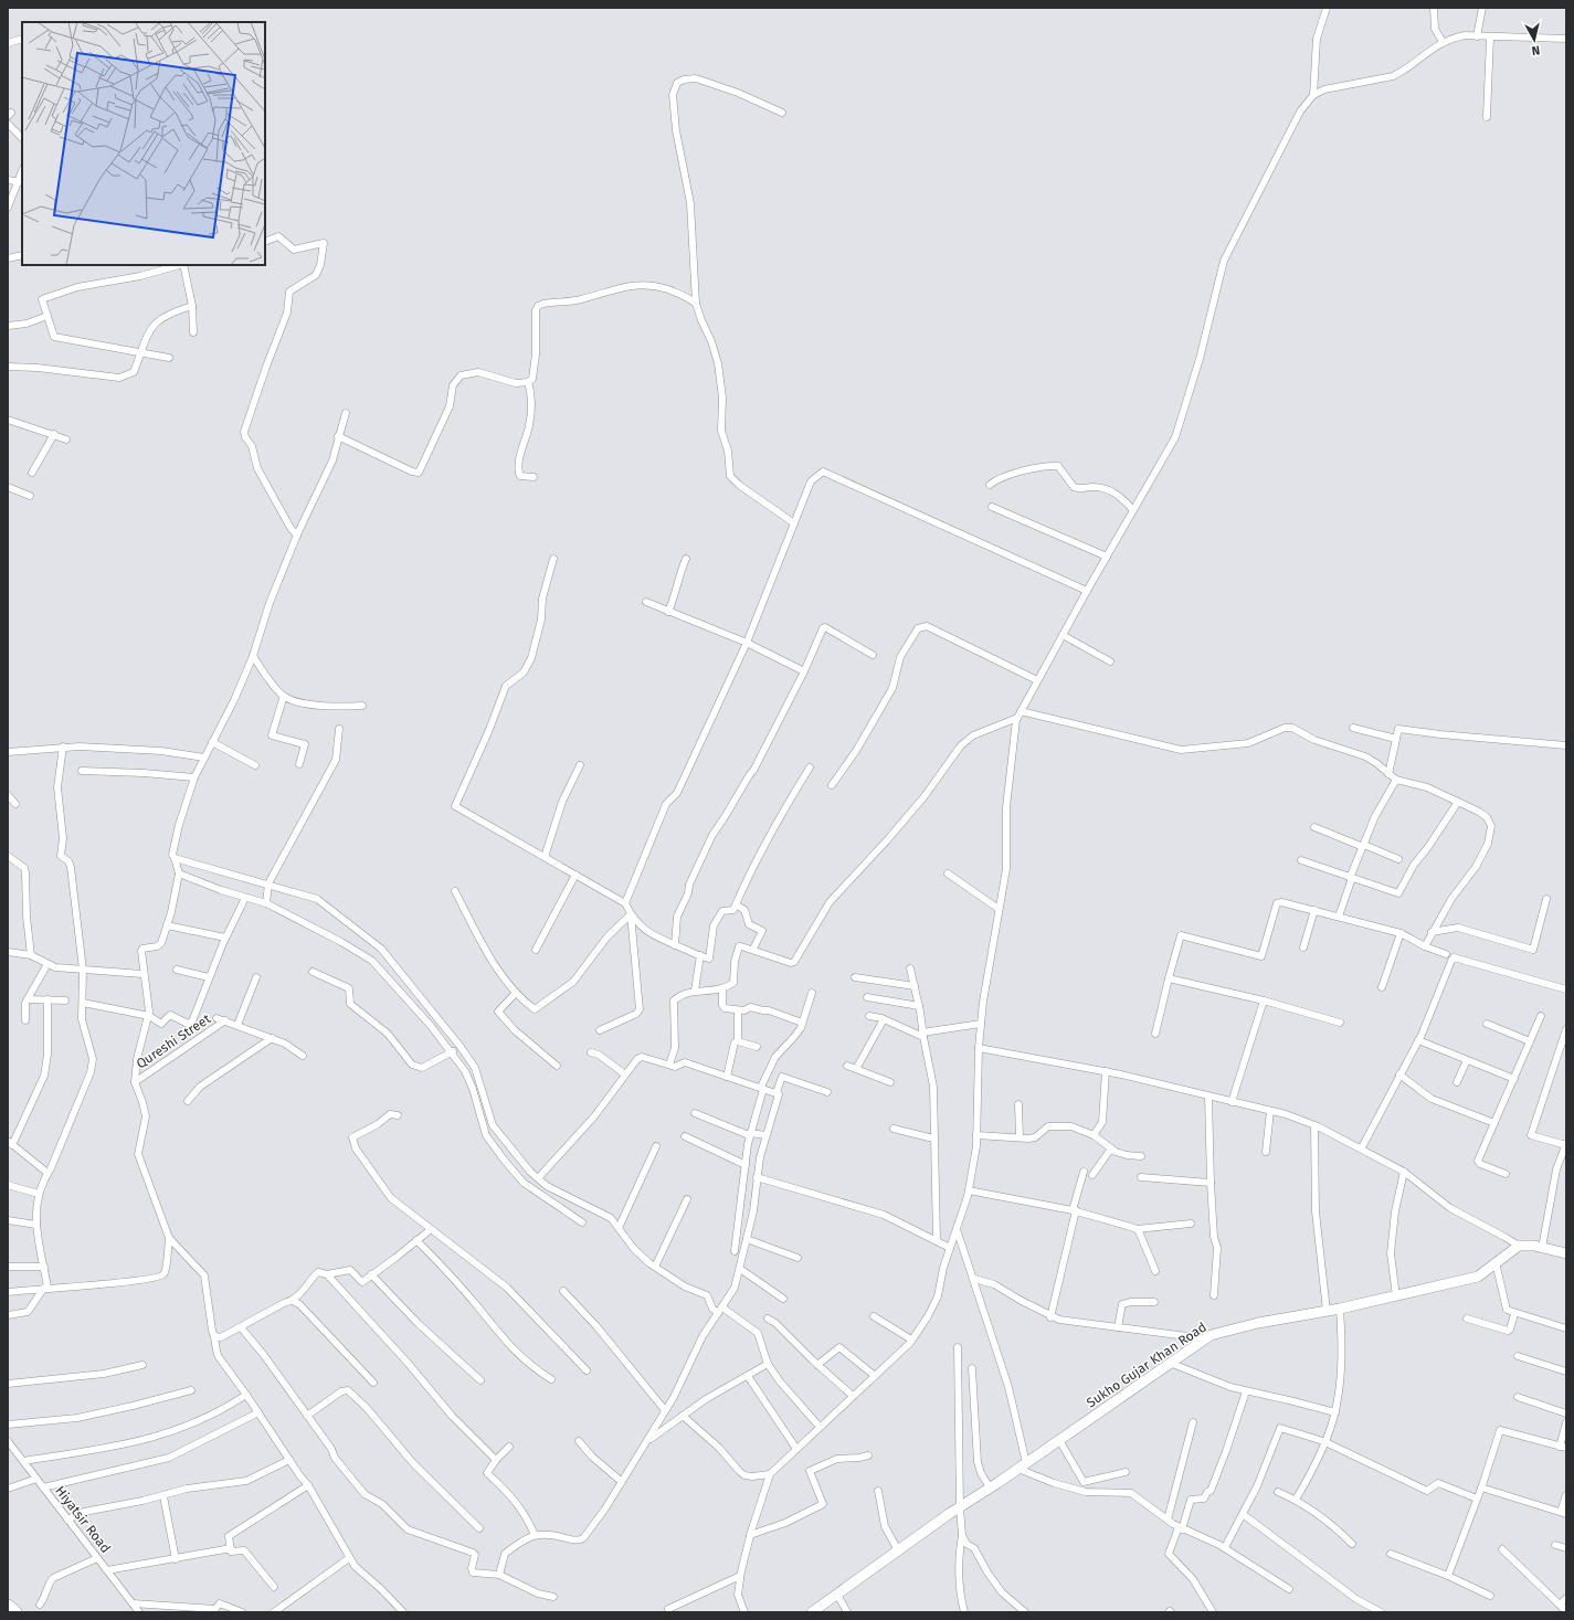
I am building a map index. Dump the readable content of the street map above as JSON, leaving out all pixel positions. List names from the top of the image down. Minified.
{"streets":{"main road":["Sukho Gujar Khan Road"],"street":["Qureshi Street","Hiyatsir Road"]},"north":"bottom"}
